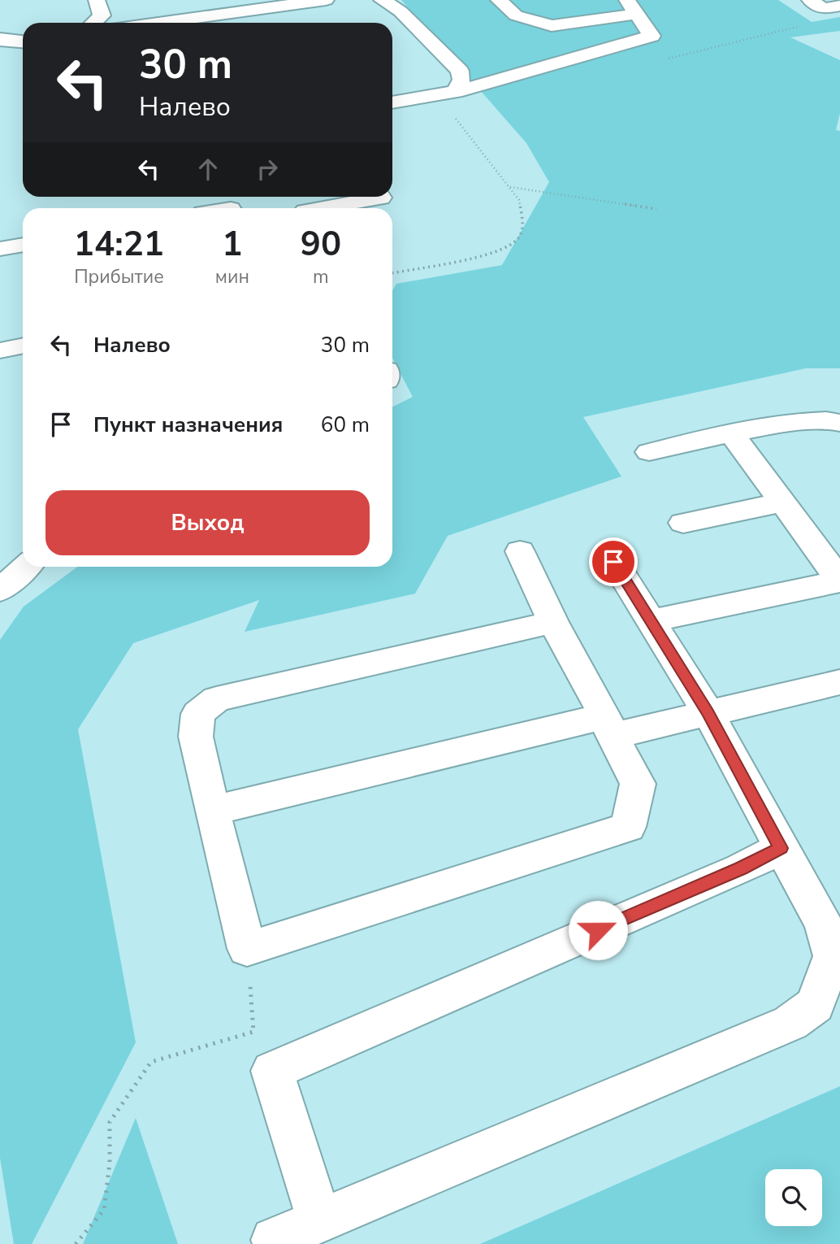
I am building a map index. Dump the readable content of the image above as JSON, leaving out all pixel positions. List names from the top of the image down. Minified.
{"page":{"turn":["30 m","Налево"],"eta":["14:21","Прибытие","1","мин","90","m"],"list":[{"name":"Налево","value":"30 m"},{"name":"Пункт назначения","value":"60 m"}],"buttons":"Выход"}}
